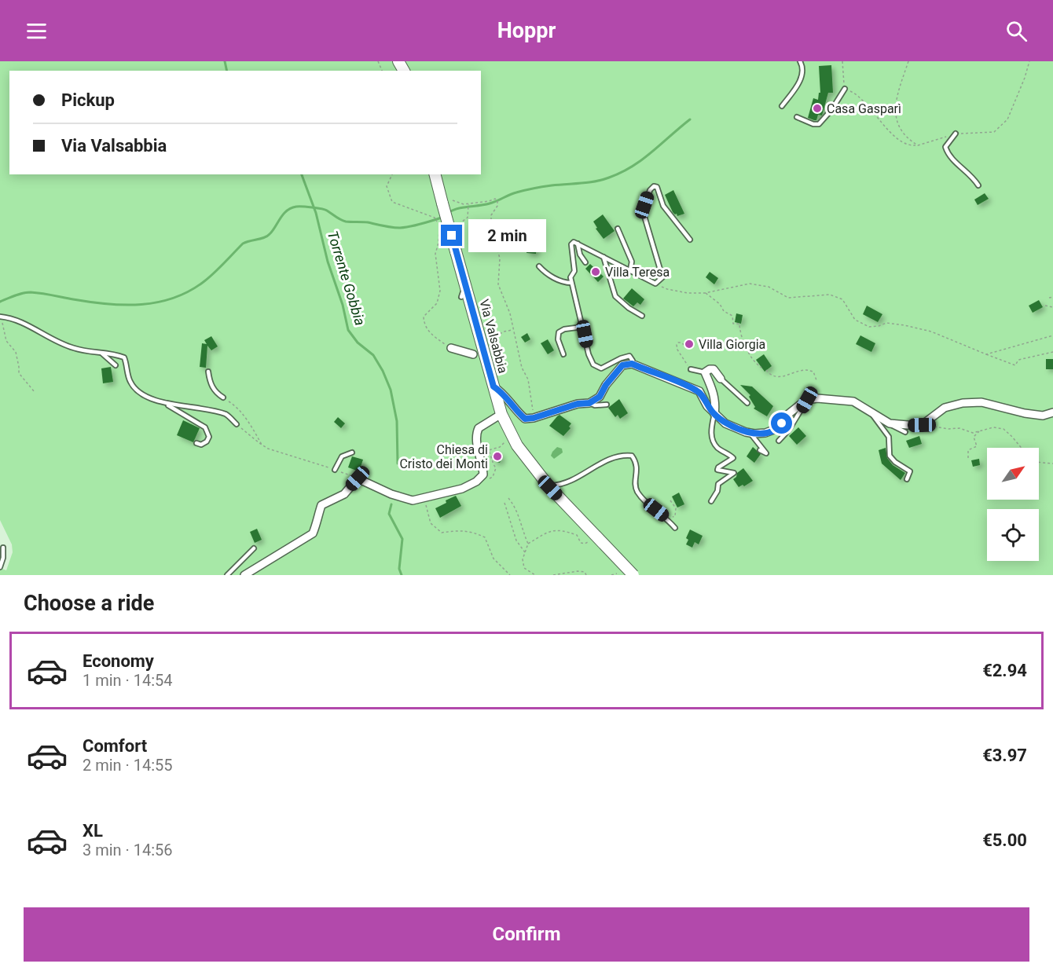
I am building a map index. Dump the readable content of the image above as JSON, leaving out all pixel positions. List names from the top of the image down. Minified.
{"streets":{"main road":["Via Valsabbia"]},"water":["Torrente Gobbia"],"places":["Casa Gasparì","Villa Teresa","Villa Giorgia","Chiesa di Cristo dei Monti"],"north":"top right","page":{"header":"Hoppr","banner":["Pickup","Via Valsabbia"],"bubble":"2 min","heading":"Choose a ride","list":[{"name":"Economy","note":"1 min · 14:54","value":"€2.94"},{"name":"Comfort","note":"2 min · 14:55","value":"€3.97"},{"name":"XL","note":"3 min · 14:56","value":"€5.00"}],"buttons":"Confirm"}}
